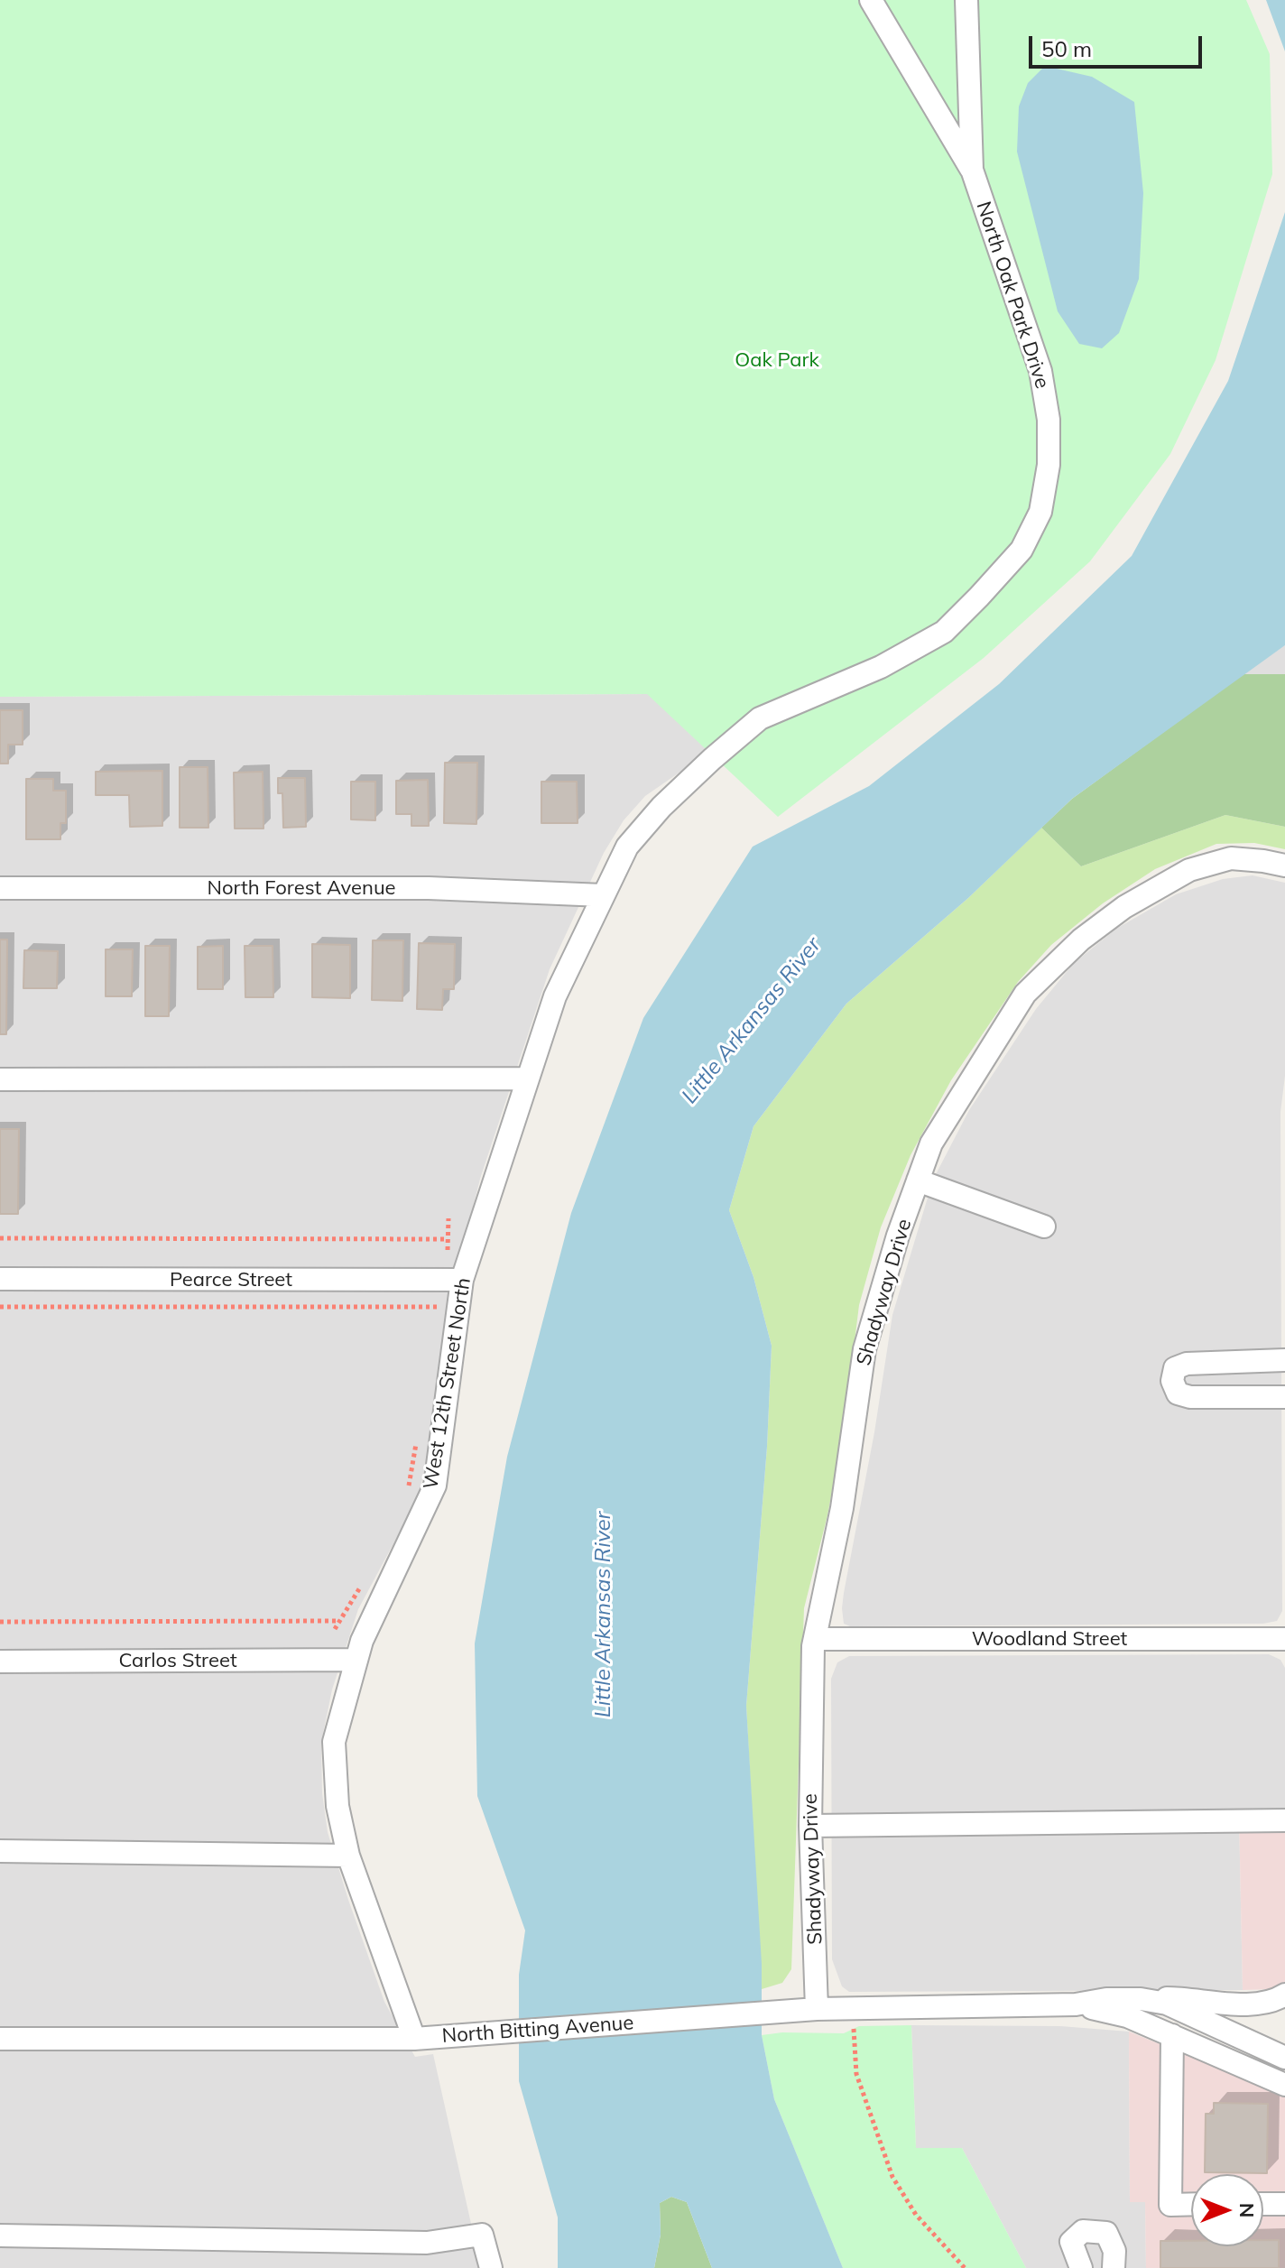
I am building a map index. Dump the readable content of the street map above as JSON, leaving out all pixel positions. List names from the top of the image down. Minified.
{"streets":{"street":["North Oak Park Drive","North Forest Avenue","Pearce Street","Shadyway Drive","West 12th Street North","Woodland Street","Carlos Street","North Bitting Avenue"]},"crossings":[["North Oak Park Drive","North Forest Avenue"],["North Oak Park Drive","West 12th Street North"],["North Forest Avenue","West 12th Street North"],["Pearce Street","West 12th Street North"],["Shadyway Drive","Woodland Street"],["Shadyway Drive","North Bitting Avenue"],["West 12th Street North","Carlos Street"],["West 12th Street North","North Bitting Avenue"]],"water":["Little Arkansas River"],"parks":["Oak Park"],"scale_bar":"50 m","north":"right"}
